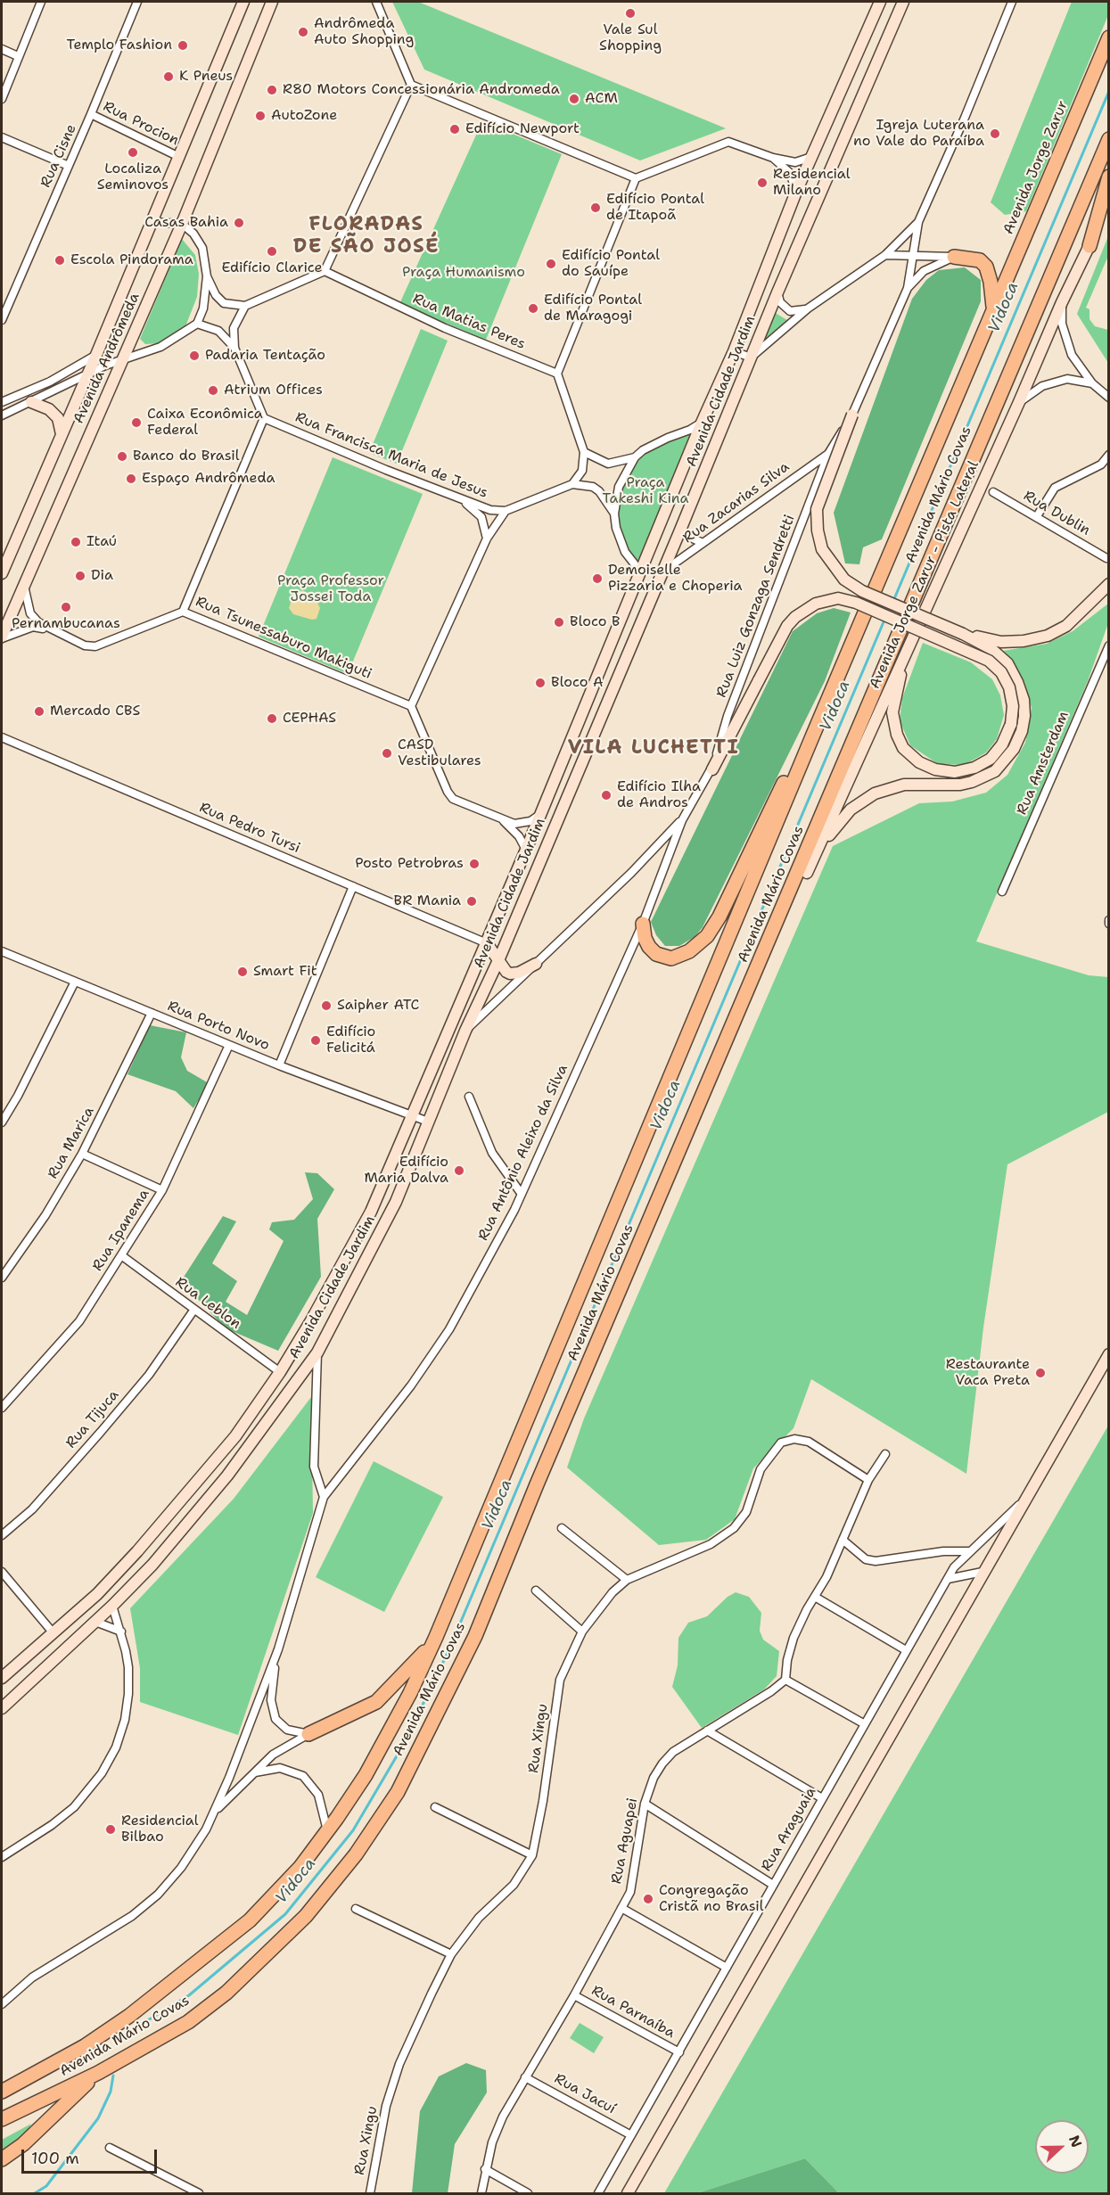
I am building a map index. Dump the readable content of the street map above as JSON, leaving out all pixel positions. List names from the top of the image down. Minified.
{"streets":{"highway":["Avenida Jorge Zarur","Avenida Mário Covas"],"main road":["Avenida Andrômeda","Avenida Cidade Jardim","Avenida Jorge Zarur - Pista Lateral"],"street":["Rua Procion","Rua Cisne","Rua Matias Peres","Rua Francisca Maria de Jesus","Rua Zacarias Silva","Rua Dublin","Rua Luiz Gonzaga Sendretti","Rua Tsunessaburo Makiguti","Rua Amsterdam","Rua Pedro Tursi","Rua Porto Novo","Rua Marica","Rua Antônio Aleixo da Silva","Rua Ipanema","Rua Leblon","Rua Tijuca","Rua Xingu","Rua Araguaia","Rua Aguapei","Rua Parnaíba","Rua Jacuí"]},"crossings":[["Rua Procion","Rua Cisne"],["Rua Procion","Avenida Andrômeda"],["Avenida Jorge Zarur","Avenida Mário Covas"],["Avenida Andrômeda","Rua Tsunessaburo Makiguti"],["Avenida Cidade Jardim","Rua Zacarias Silva"],["Avenida Cidade Jardim","Rua Pedro Tursi"],["Avenida Cidade Jardim","Rua Porto Novo"],["Avenida Cidade Jardim","Rua Leblon"],["Rua Zacarias Silva","Rua Luiz Gonzaga Sendretti"],["Rua Luiz Gonzaga Sendretti","Rua Antônio Aleixo da Silva"],["Rua Porto Novo","Rua Marica"],["Rua Porto Novo","Rua Ipanema"],["Rua Ipanema","Rua Leblon"],["Rua Leblon","Rua Tijuca"],["Rua Araguaia","Rua Parnaíba"],["Rua Araguaia","Rua Jacuí"],["Rua Aguapei","Rua Parnaíba"],["Rua Aguapei","Rua Jacuí"]],"districts":["FLORADAS DE SÃO JOSÉ","VILA LUCHETTI"],"water":["Vidoca"],"parks":["Praça Humanismo","Praça Takeshi Kina","Praça Professor Jossei Toda"],"places":["Vale Sul Shopping","Andrômeda Auto Shopping","Templo Fashion","K Pneus","R80 Motors Concessionária Andromeda","ACM","AutoZone","Edifício Newport","Igreja Luterana no Vale do Paraíba","Localiza Seminovos","Residencial Milano","Edifício Pontal de Itapoã","Casas Bahia","Edifício Clarice","Escola Pindorama","Edifício Pontal do Sauípe","Edifício Pontal de Maragogi","Padaria Tentação","Atrium Offices","Caixa Econômica Federal","Banco do Brasil","Espaço Andrômeda","Itaú","Dia","Demoiselle Pizzaria e Choperia","Pernambucanas","Bloco B","Bloco A","Mercado CBS","CEPHAS","CASD Vestibulares","Edifício Ilha de Andros","Posto Petrobras","BR Mania","Smart Fit","Saipher ATC","Edifício Felicitá","Edifício Maria Dalva","Restaurante Vaca Preta","Residencial Bilbao","Congregação Cristã no Brasil"],"scale_bar":"100 m","north":"right"}
